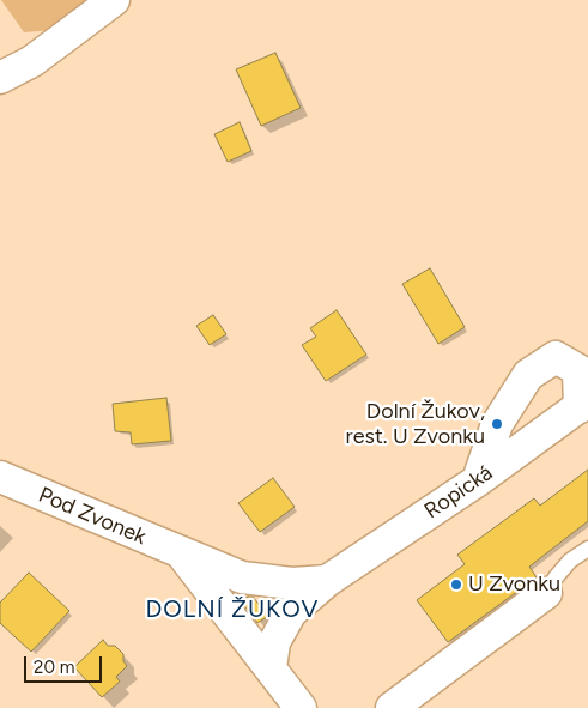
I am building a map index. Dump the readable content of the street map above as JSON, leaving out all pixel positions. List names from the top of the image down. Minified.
{"streets":{"street":["Ropická","Pod Zvonek"]},"crossings":[["Ropická","Pod Zvonek"]],"districts":["DOLNÍ ŽUKOV"],"places":["Dolní Žukov, rest. U Zvonku","U Zvonku"],"scale_bar":"20 m"}
